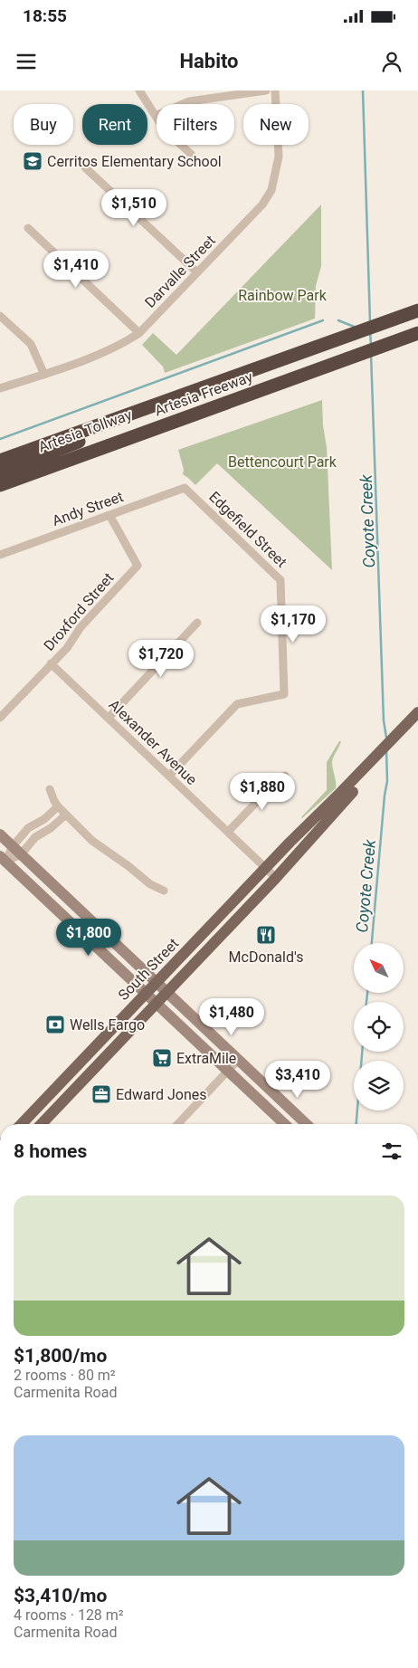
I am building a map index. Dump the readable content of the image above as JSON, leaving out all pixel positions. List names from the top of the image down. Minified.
{"streets":{"highway":["Artesia Freeway","Artesia Tollway"],"main road":["South Street"],"street":["Darvalle Street","Andy Street","Edgefield Street","Droxford Street","Alexander Avenue"]},"crossings":[["Artesia Freeway","Artesia Tollway"],["Andy Street","Edgefield Street"],["Andy Street","Droxford Street"],["Edgefield Street","Alexander Avenue"],["Droxford Street","Alexander Avenue"],["Alexander Avenue","South Street"]],"water":["Coyote Creek"],"parks":["Rainbow Park","Bettencourt Park"],"places":{"school or university":["Cerritos Elementary School"],"restaurant":["McDonald's"],"bank":["Wells Fargo"],"supermarket":["ExtraMile"],"office":["Edward Jones"]},"north":"top left","page":{"status":"18:55","header":"Habito","chip":["Buy","Rent","Filters","New"],"price":["$1,510","$1,410","$1,170","$1,720","$1,880","$1,800","$1,480","$3,410"],"heading":"8 homes","list":[{"name":"$1,800/mo","note":"2 rooms · 80 m² · Carmenita Road"},{"name":"$3,410/mo","note":"4 rooms · 128 m² · Carmenita Road"}]}}
